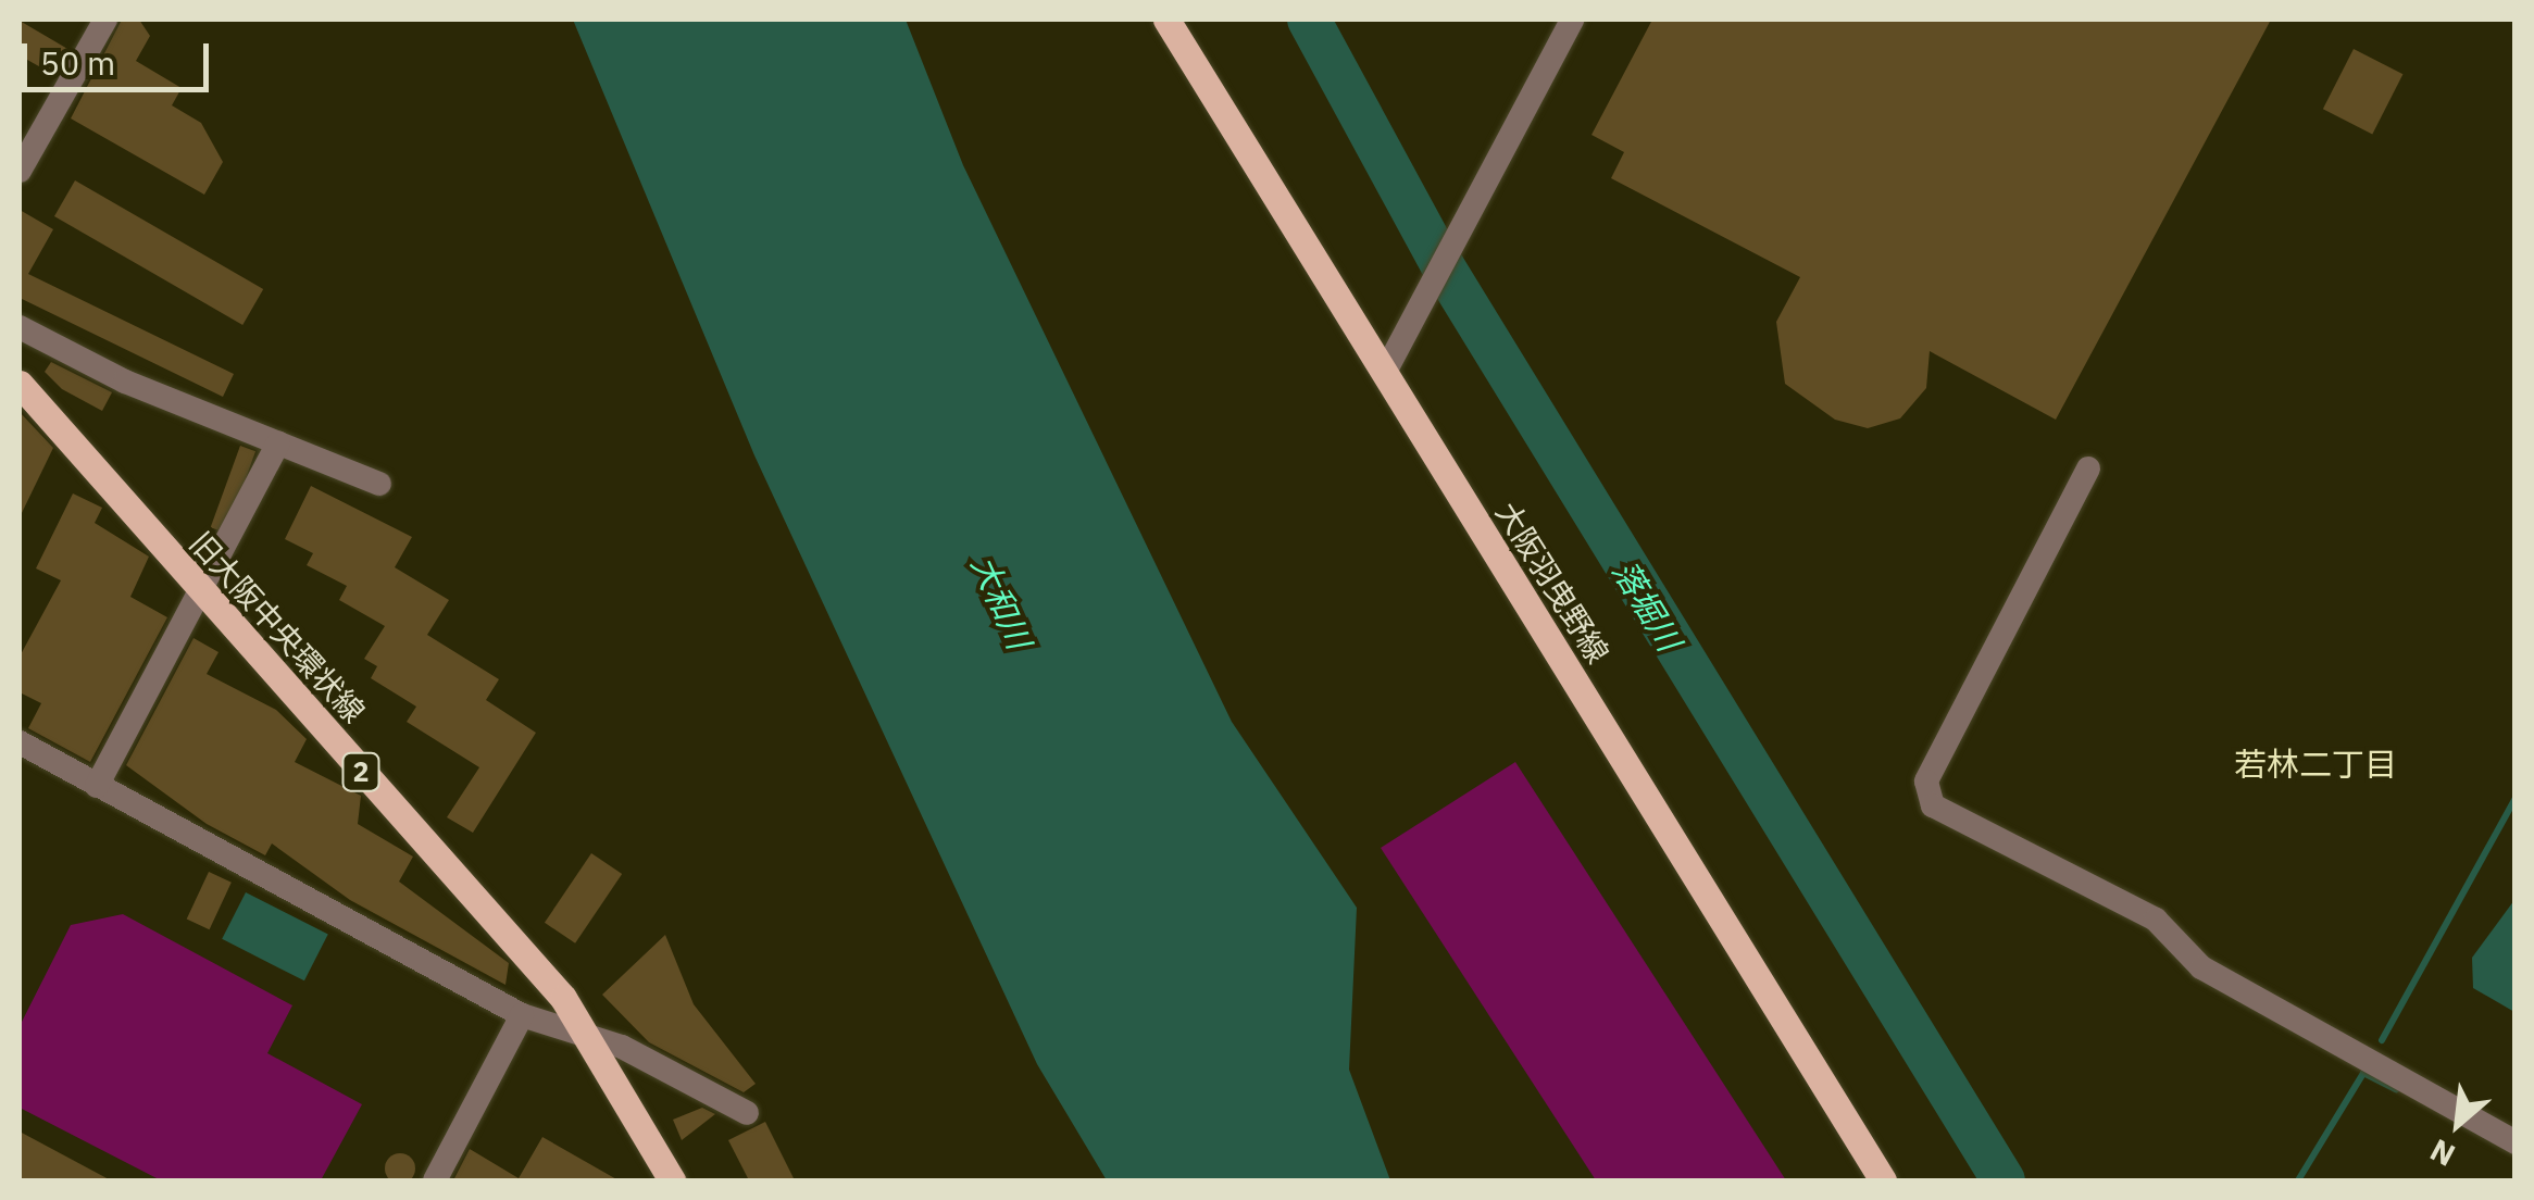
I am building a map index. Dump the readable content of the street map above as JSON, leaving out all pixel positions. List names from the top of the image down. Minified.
{"streets":{"main road":["大阪羽曳野線","旧大阪中央環状線","2"]},"districts":["若林二丁目"],"water":["大和川","落堀川"],"scale_bar":"50 m","north":"bottom left"}
